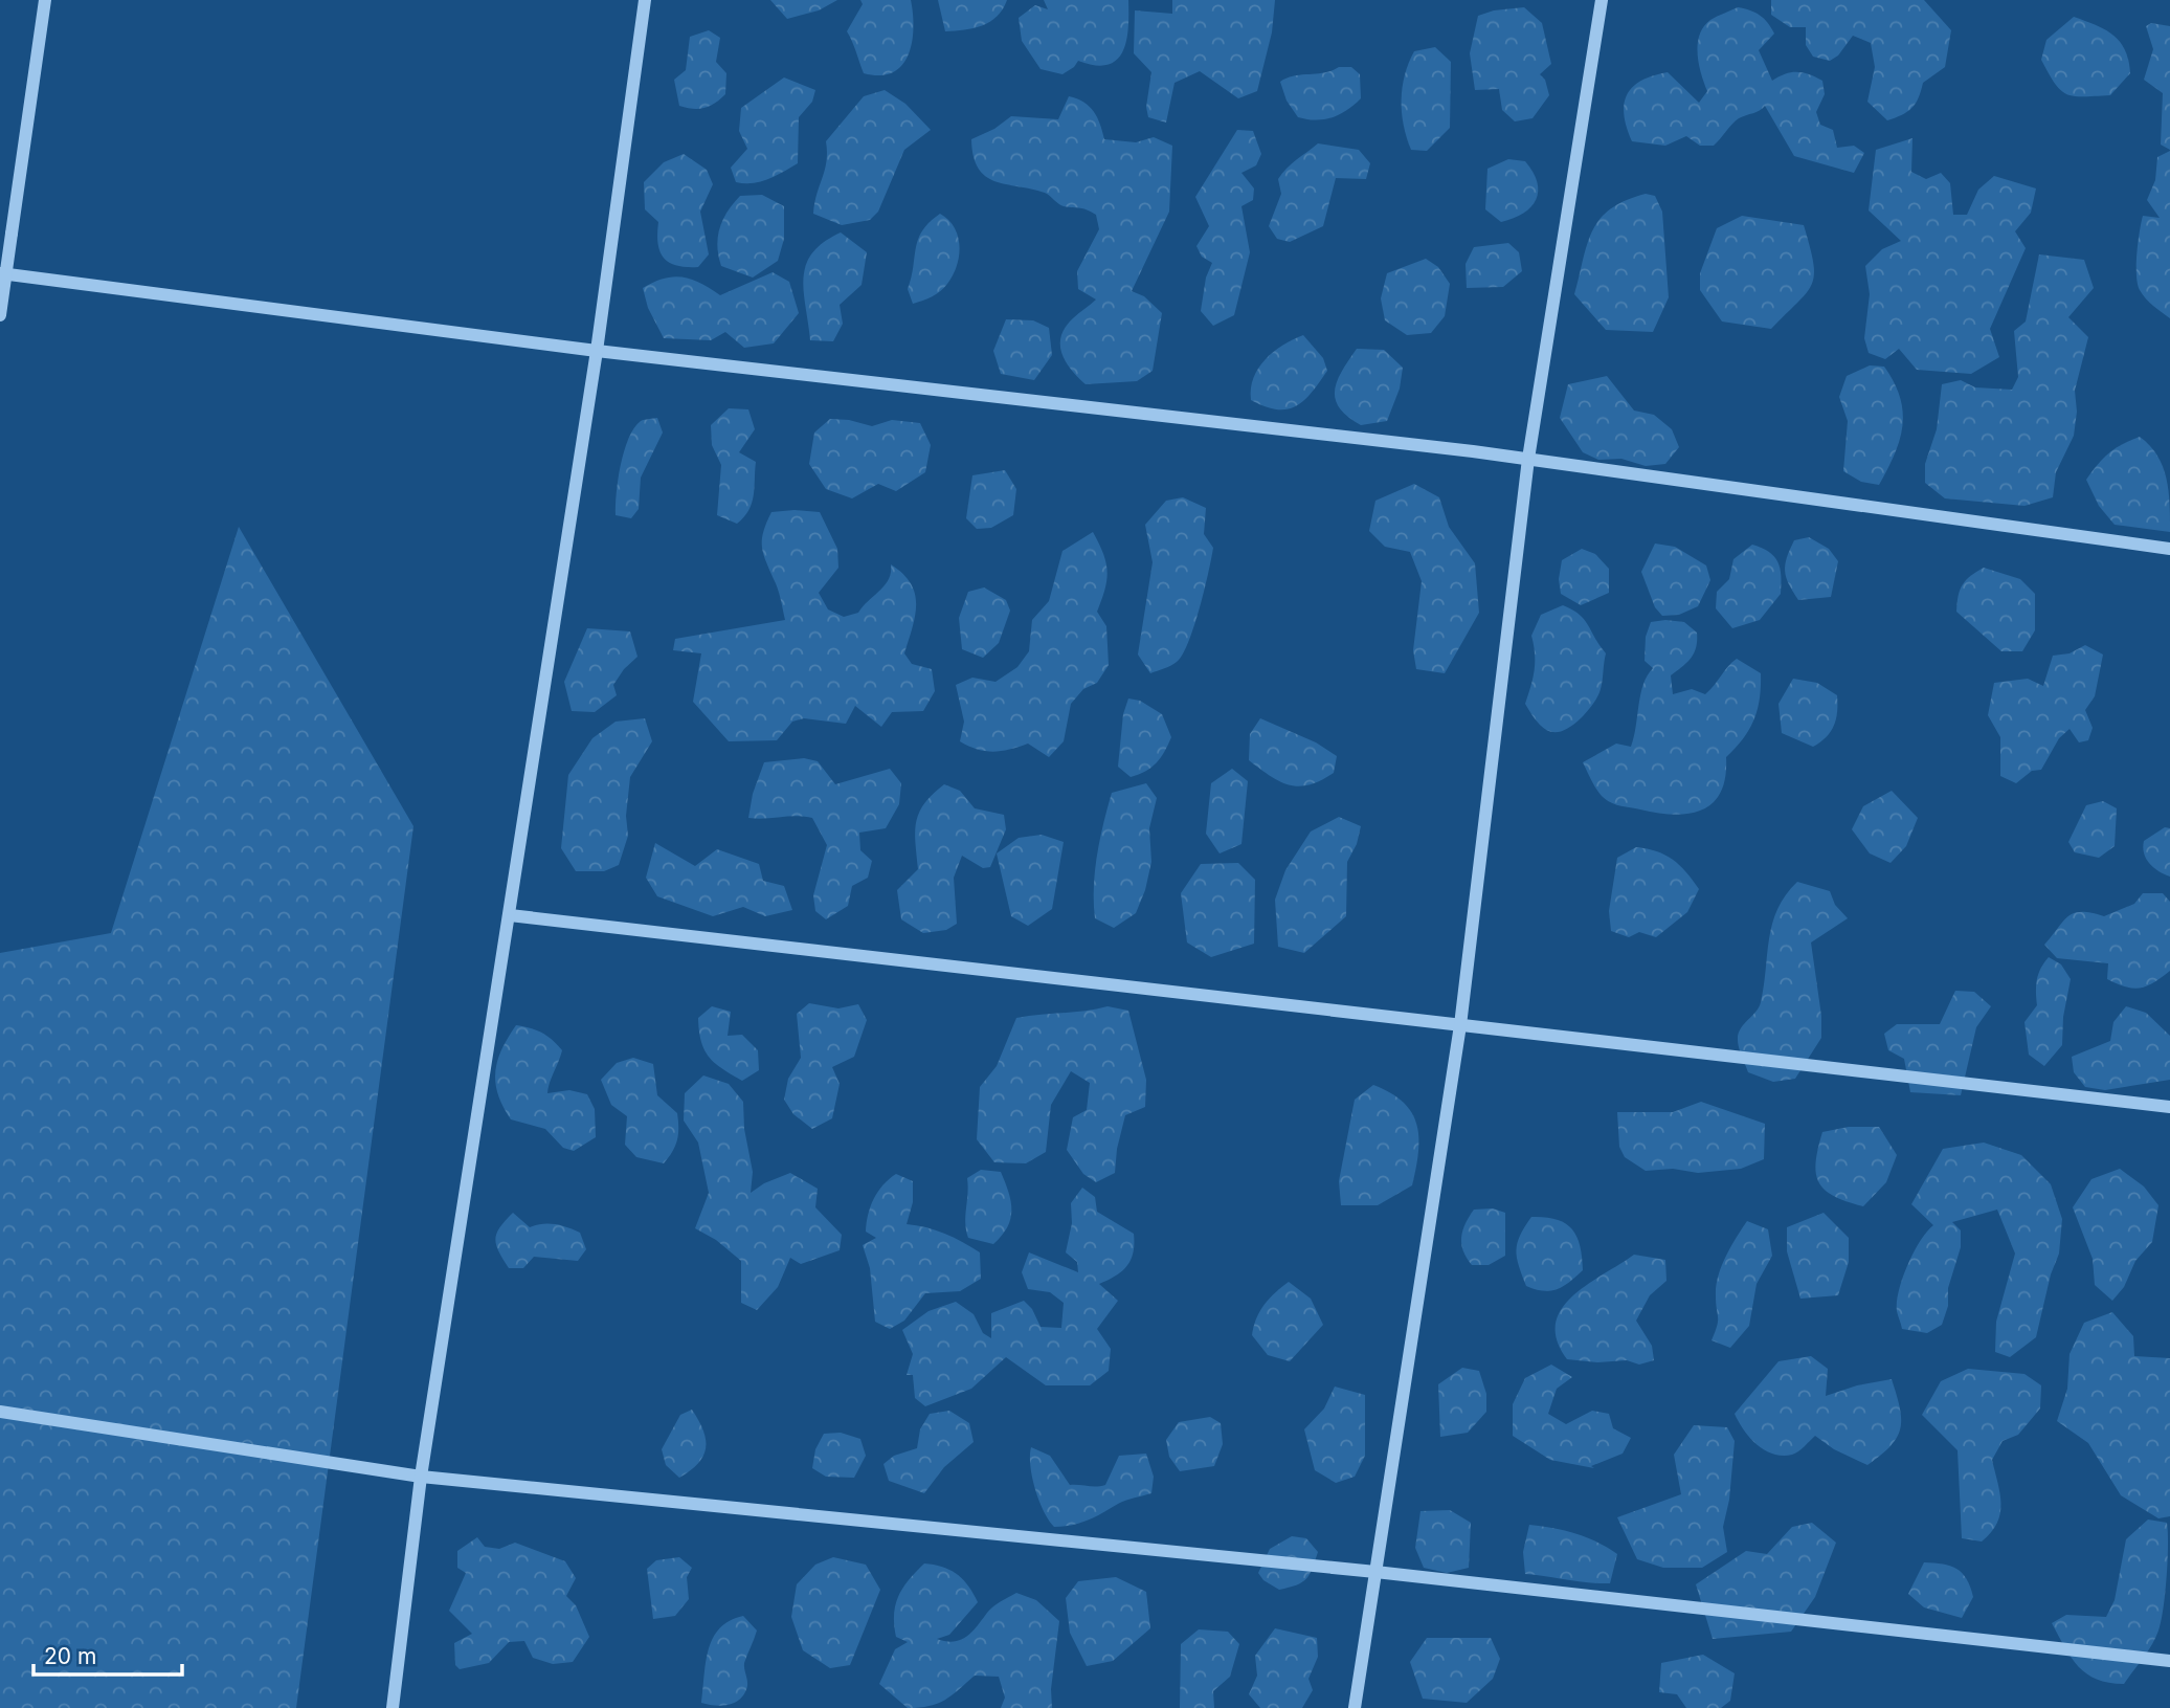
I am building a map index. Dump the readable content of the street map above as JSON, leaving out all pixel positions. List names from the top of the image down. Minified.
{"scale_bar":"20 m"}
